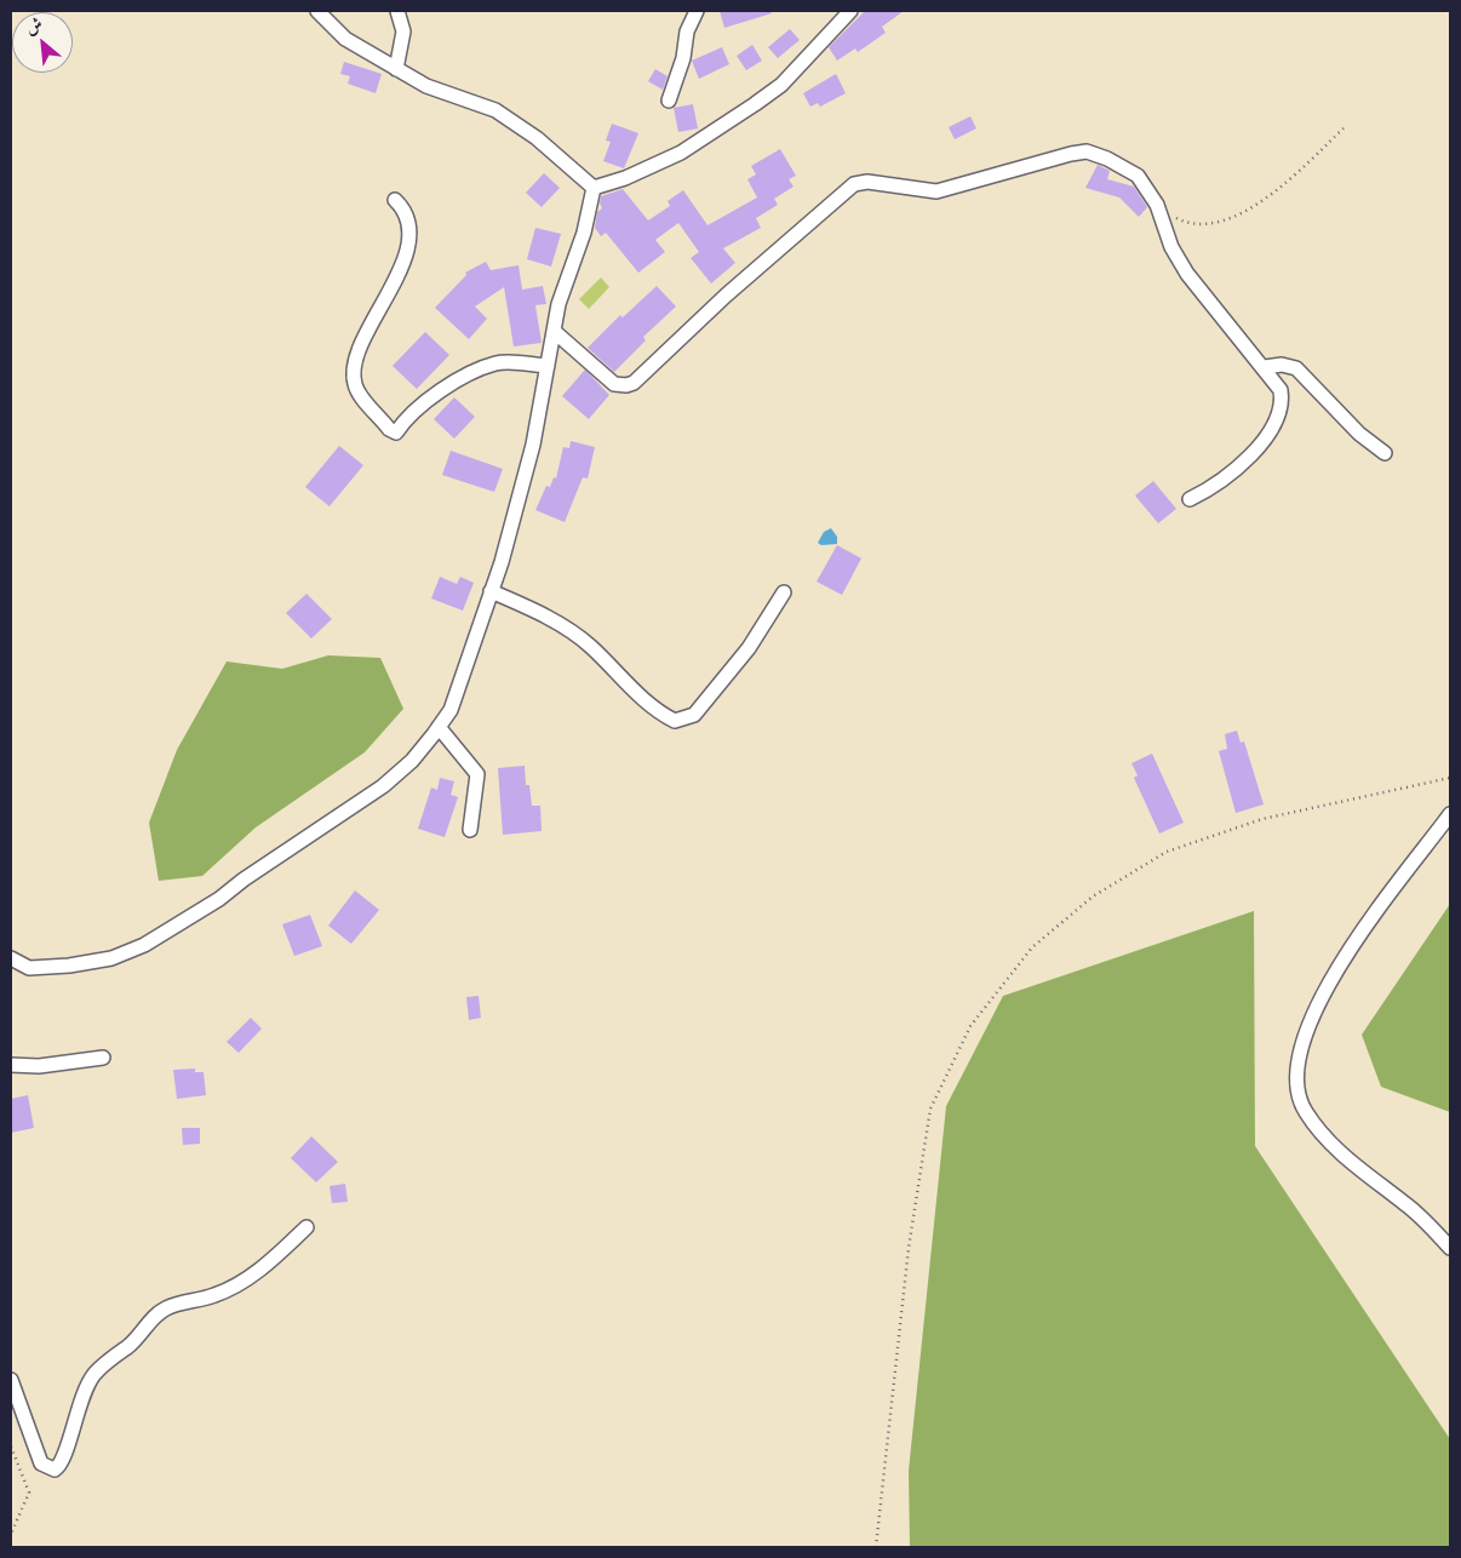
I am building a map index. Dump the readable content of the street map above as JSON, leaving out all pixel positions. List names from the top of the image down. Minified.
{"north":"top left"}
